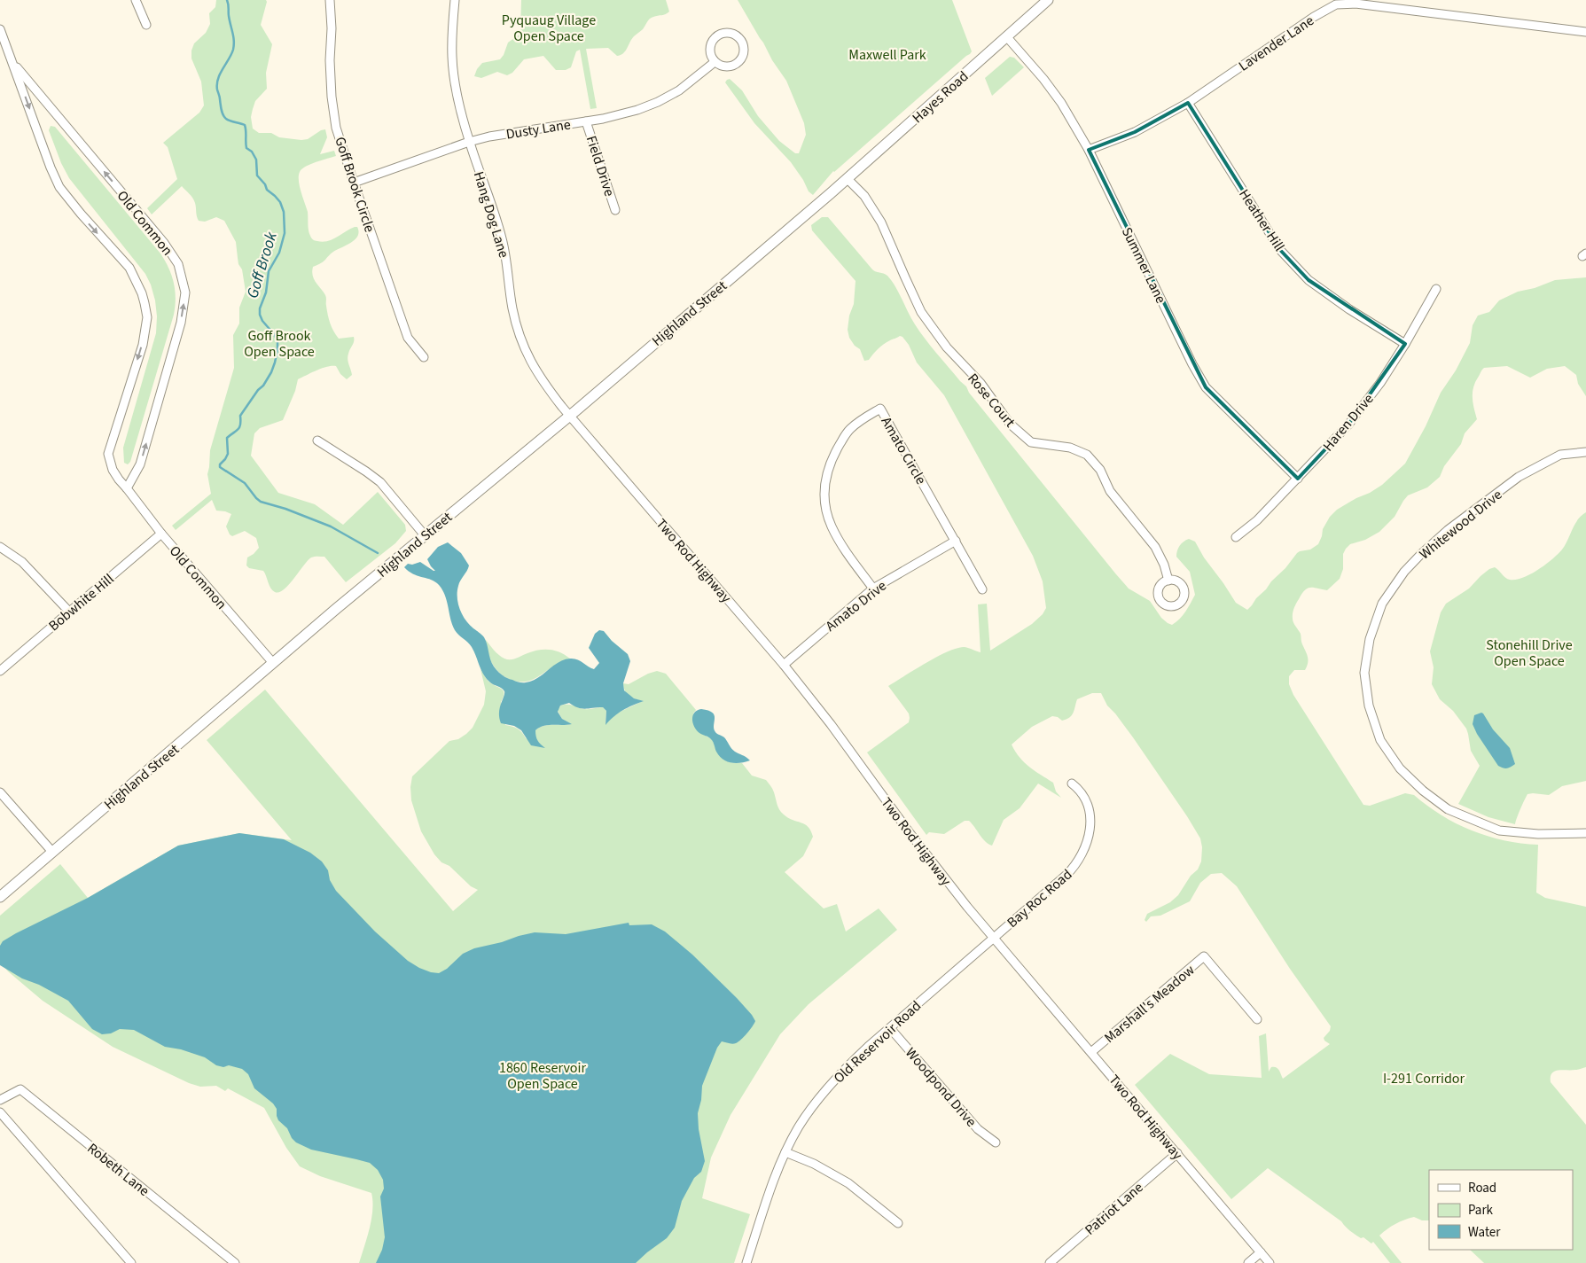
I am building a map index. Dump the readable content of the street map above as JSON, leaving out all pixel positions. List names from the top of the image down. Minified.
{"streets":{"main road":["Hayes Road","Highland Street"],"street":["Lavender Lane","Dusty Lane","Field Drive","Goff Brook Circle","Hang Dog Lane","Heather Hill","Old Common","Summer Lane","Rose Court","Haren Drive","Amato Circle","Whitewood Drive","Two Rod Highway","Bobwhite Hill","Amato Drive","Bay Roc Road","Marshall's Meadow","Old Reservoir Road","Woodpond Drive","Robeth Lane","Patriot Lane"]},"crossings":[["Lavender Lane","Heather Hill"],["Lavender Lane","Summer Lane"],["Hayes Road","Summer Lane"],["Hayes Road","Highland Street"],["Hayes Road","Rose Court"],["Dusty Lane","Field Drive"],["Dusty Lane","Goff Brook Circle"],["Dusty Lane","Hang Dog Lane"],["Hang Dog Lane","Highland Street"],["Hang Dog Lane","Two Rod Highway"],["Heather Hill","Haren Drive"],["Old Common","Highland Street"],["Old Common","Bobwhite Hill"],["Summer Lane","Haren Drive"],["Highland Street","Two Rod Highway"],["Amato Circle","Amato Drive"],["Two Rod Highway","Amato Drive"],["Two Rod Highway","Bay Roc Road"],["Two Rod Highway","Marshall's Meadow"],["Two Rod Highway","Old Reservoir Road"],["Two Rod Highway","Patriot Lane"],["Bay Roc Road","Old Reservoir Road"],["Old Reservoir Road","Woodpond Drive"]],"water":["Goff Brook"],"parks":["Pyquaug Village Open Space","Maxwell Park","Goff Brook Open Space","Stonehill Drive Open Space","1860 Reservoir Open Space","I-291 Corridor"],"legend":["Road","Park","Water"]}
